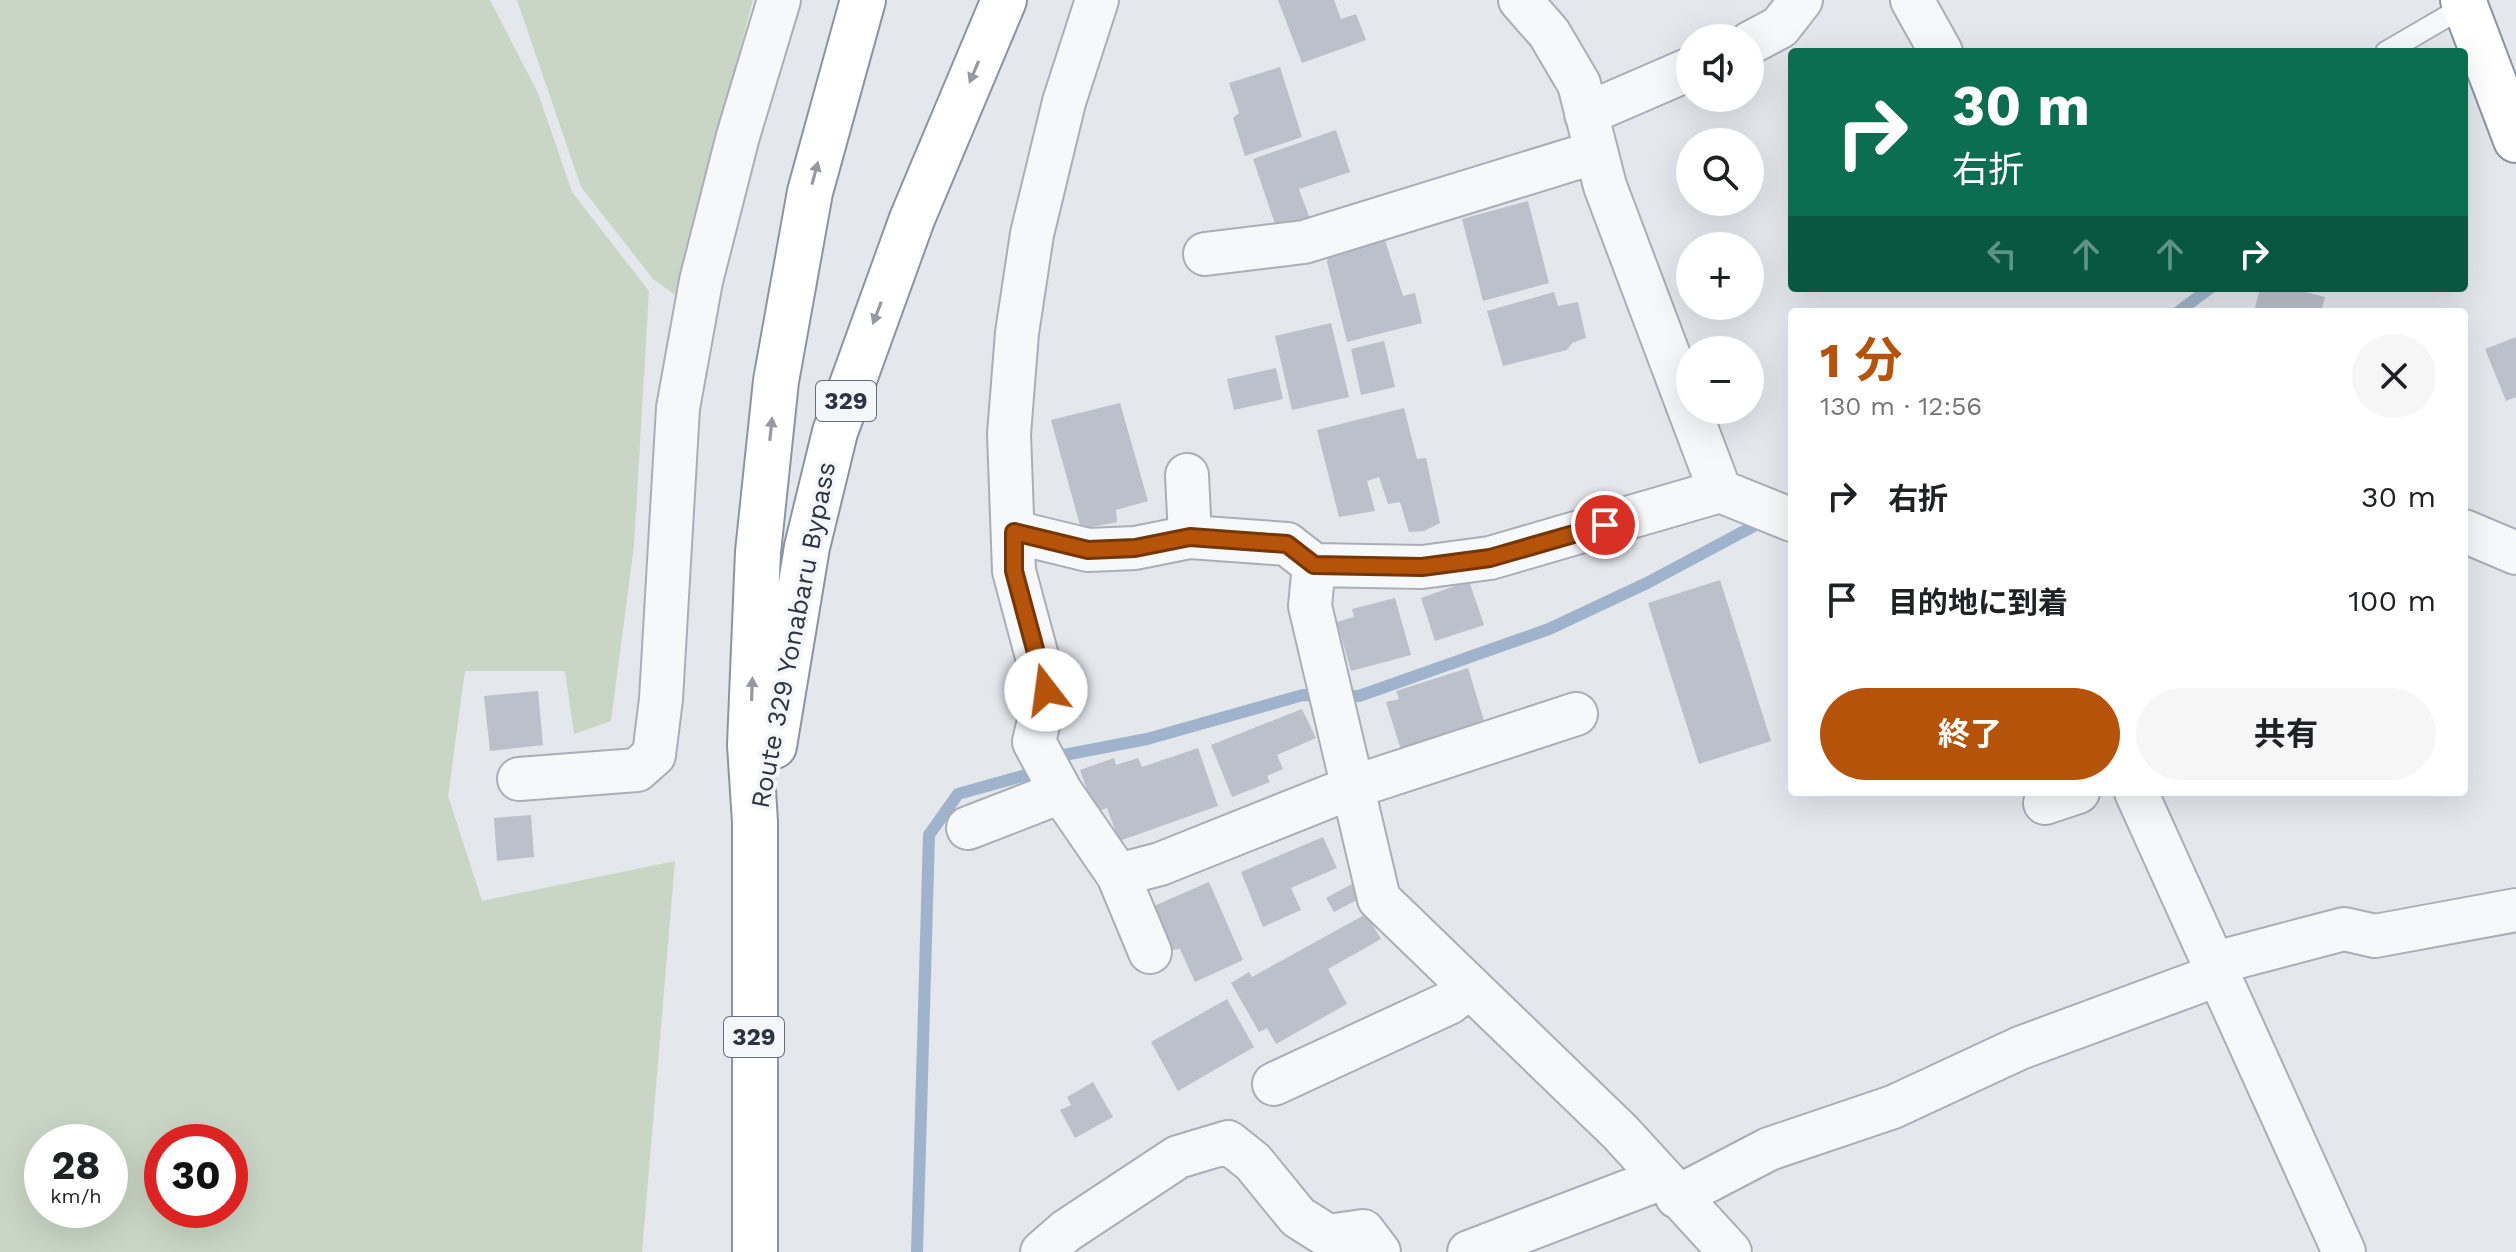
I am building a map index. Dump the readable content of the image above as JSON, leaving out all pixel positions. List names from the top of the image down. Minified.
{"streets":{"highway":["329","Route 329 Yonabaru Bypass"]},"page":{"map_buttons":["+","−"],"turn":["30 m","右折"],"heading":["1 分","130 m · 12:56"],"list":[{"name":"右折","value":"30 m"},{"name":"目的地に到着","value":"100 m"}],"buttons":["終了","共有"],"speed":"28 km/h","limit":"30"}}
